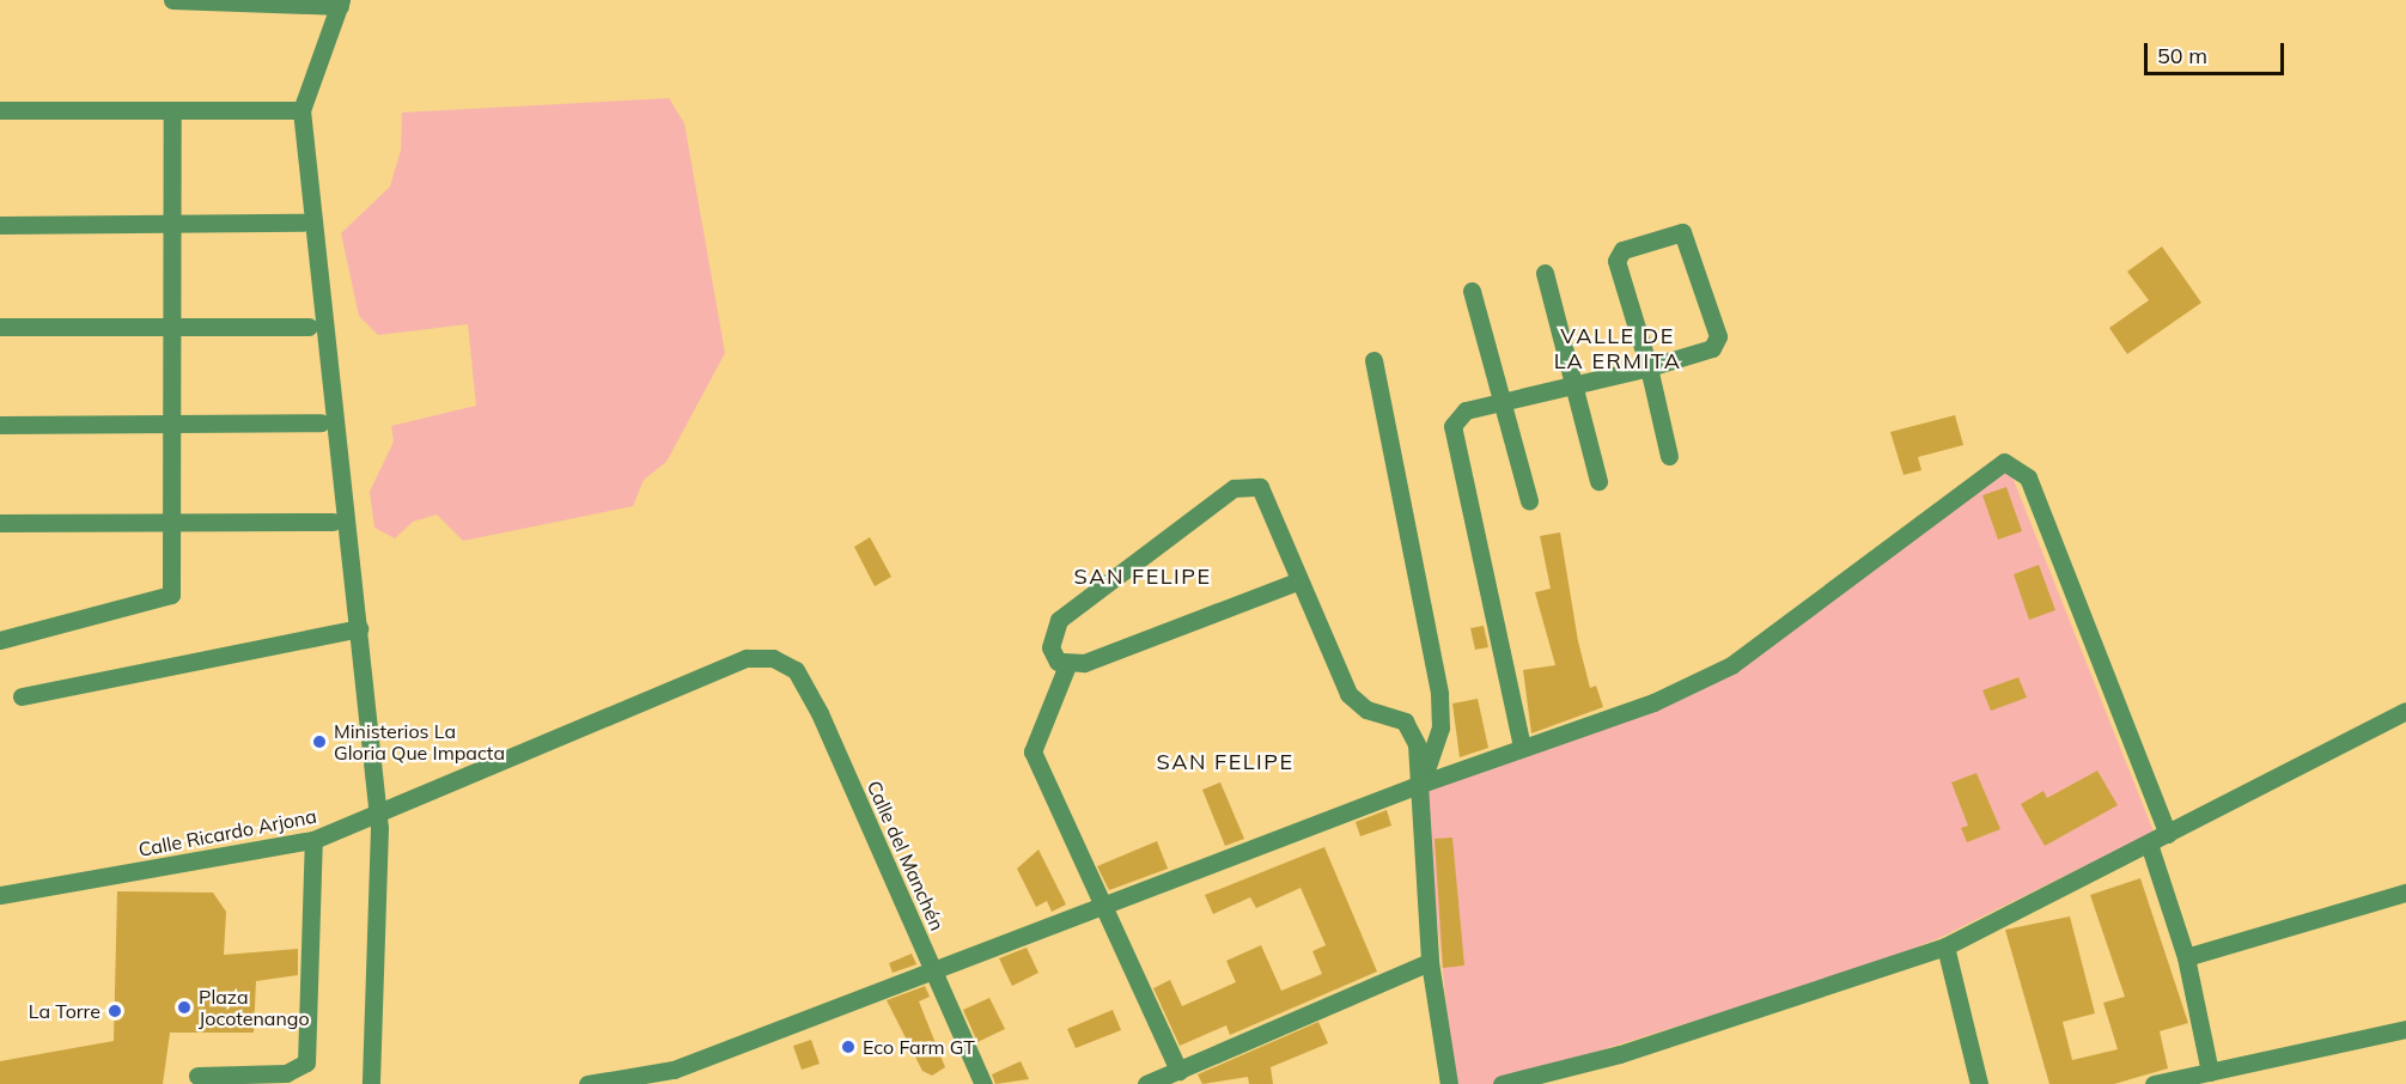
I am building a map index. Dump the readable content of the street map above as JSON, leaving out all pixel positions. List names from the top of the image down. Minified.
{"streets":{"street":["Calle Ricardo Arjona","Calle del Manchén"]},"crossings":[["Calle Ricardo Arjona","Calle del Manchén"]],"districts":["VALLE DE LA ERMITA","SAN FELIPE","SAN FELIPE"],"places":["Ministerios La Gloria Que Impacta","Plaza Jocotenango","La Torre","Eco Farm GT"],"scale_bar":"50 m"}
